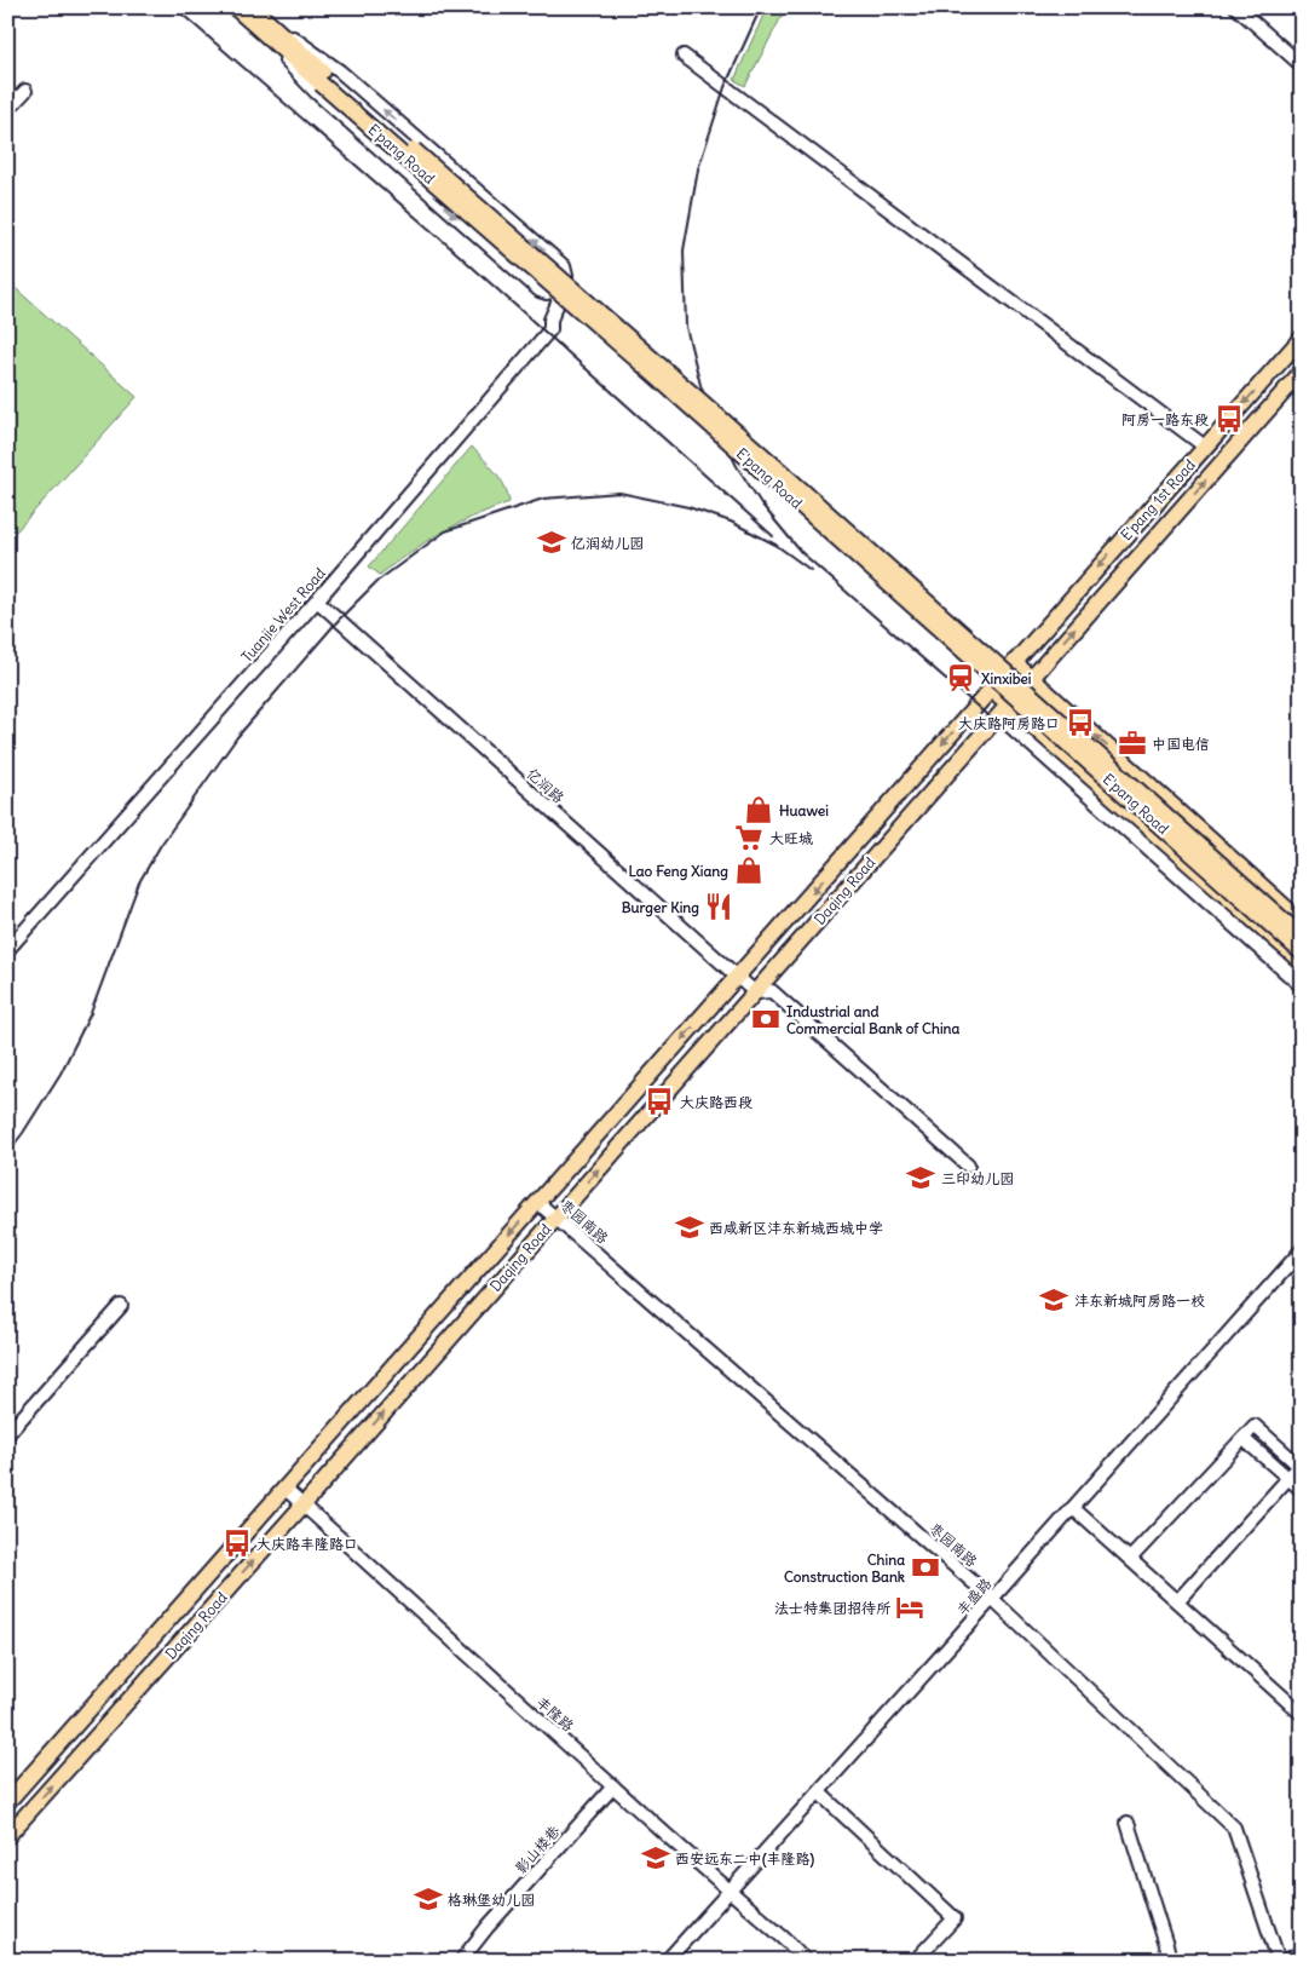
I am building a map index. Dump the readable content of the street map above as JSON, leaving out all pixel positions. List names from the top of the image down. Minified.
{"streets":{"main road":["E'pang Road","E'pang 1st Road","Daqing Road"],"street":["Tuanjie West Road","亿润路","枣园南路","丰盛路","丰隆路","影山楼巷"]},"crossings":[["E'pang Road","E'pang 1st Road"],["E'pang Road","Daqing Road"],["E'pang 1st Road","Daqing Road"],["Tuanjie West Road","亿润路"],["亿润路","Daqing Road"],["Daqing Road","枣园南路"],["Daqing Road","丰隆路"],["枣园南路","丰盛路"],["丰盛路","丰隆路"],["丰隆路","影山楼巷"]],"places":{"bus stop":["阿房一路东段","大庆路阿房路口","大庆路西段","大庆路丰隆路口"],"school or university":["亿润幼儿园","三印幼儿园","西咸新区沣东新城西城中学","沣东新城阿房路一校","西安远东二中(丰隆路)","格琳堡幼儿园"],"station":["Xinxibei"],"office":["中国电信"],"shop":["Huawei","Lao Feng Xiang"],"supermarket":["大旺城"],"restaurant":["Burger King"],"bank":["Industrial and Commercial Bank of China","China Construction Bank"],"hotel":["法士特集团招待所"]}}
